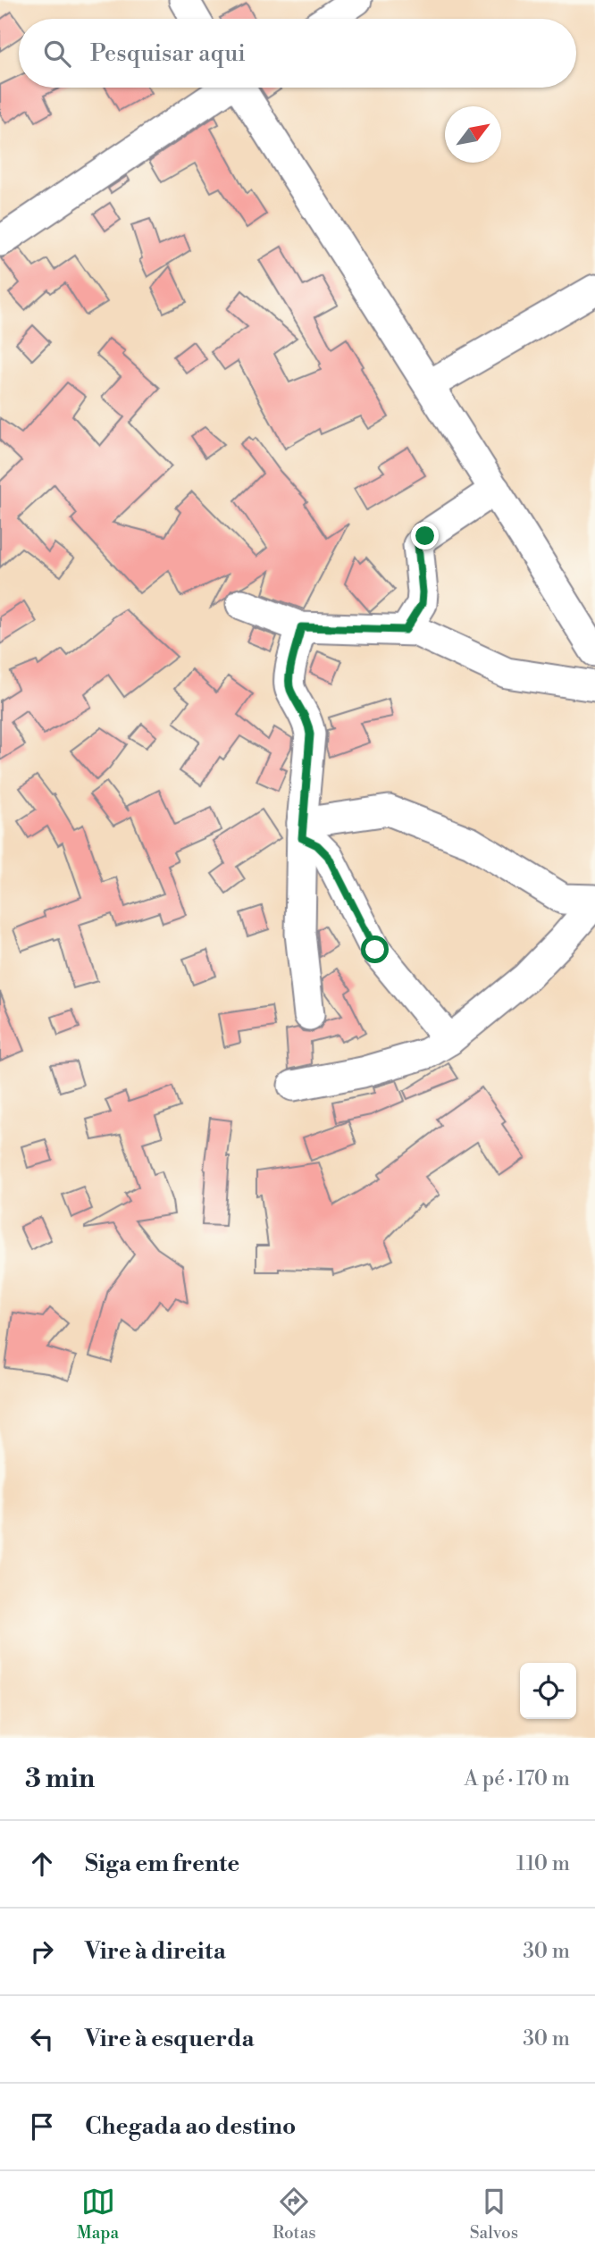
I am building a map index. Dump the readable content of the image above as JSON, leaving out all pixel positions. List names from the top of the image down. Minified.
{"north":"top right","page":{"search":"Pesquisar aqui","heading":["3 min","A pé · 170 m"],"list":[["Siga em frente","110 m"],["Vire à direita","30 m"],["Vire à esquerda","30 m"],"Chegada ao destino"],"nav":["Mapa","Rotas","Salvos"]}}
